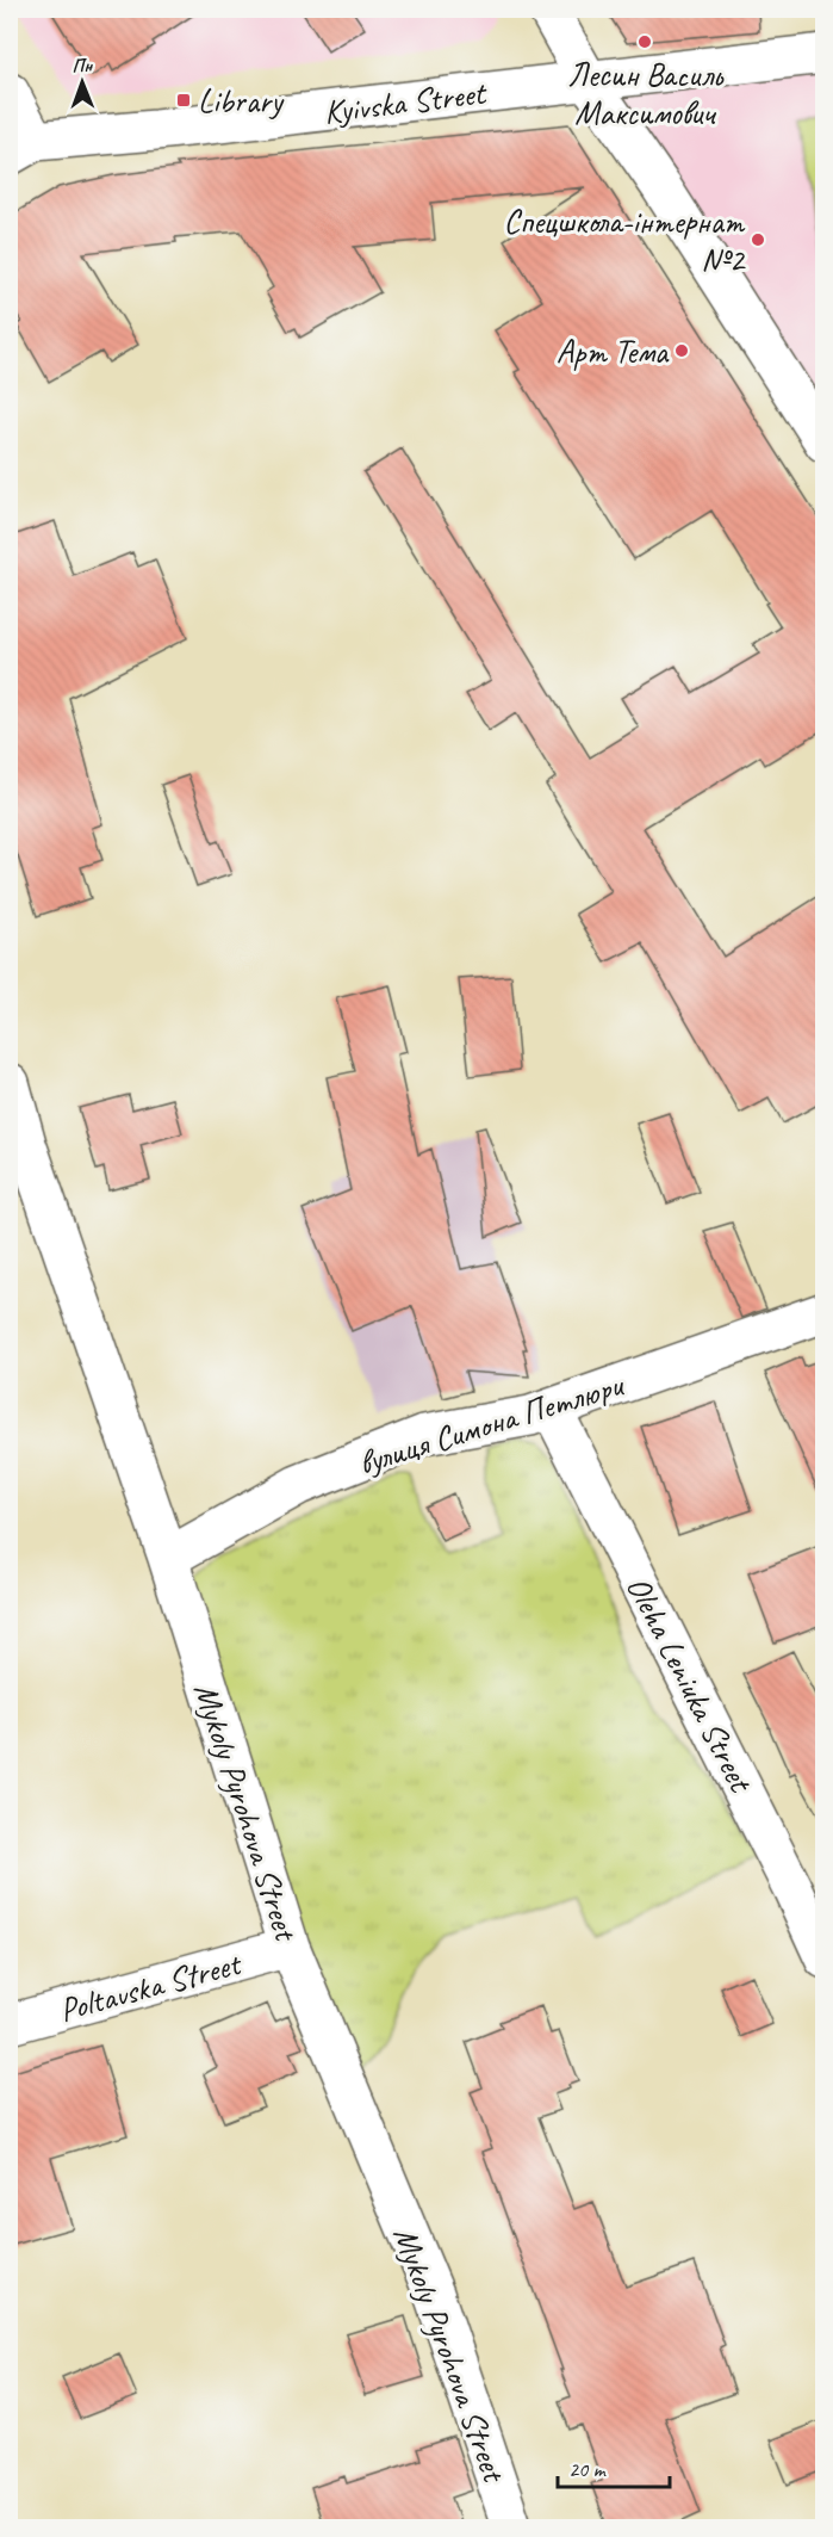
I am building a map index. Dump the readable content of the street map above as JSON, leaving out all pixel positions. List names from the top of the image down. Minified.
{"streets":{"street":["Kyivska Street","вулиця Симона Петлюри","Oleha Leniuka Street","Mykoly Pyrohova Street","Poltavska Street"]},"crossings":[["вулиця Симона Петлюри","Oleha Leniuka Street"],["вулиця Симона Петлюри","Mykoly Pyrohova Street"],["Mykoly Pyrohova Street","Poltavska Street"]],"places":{"other":["Лесин Василь Максимович","Спецшкола-інтернат №2","Арт Тема"],"transit":["Library"]},"scale_bar":"20 m","north":"top"}
